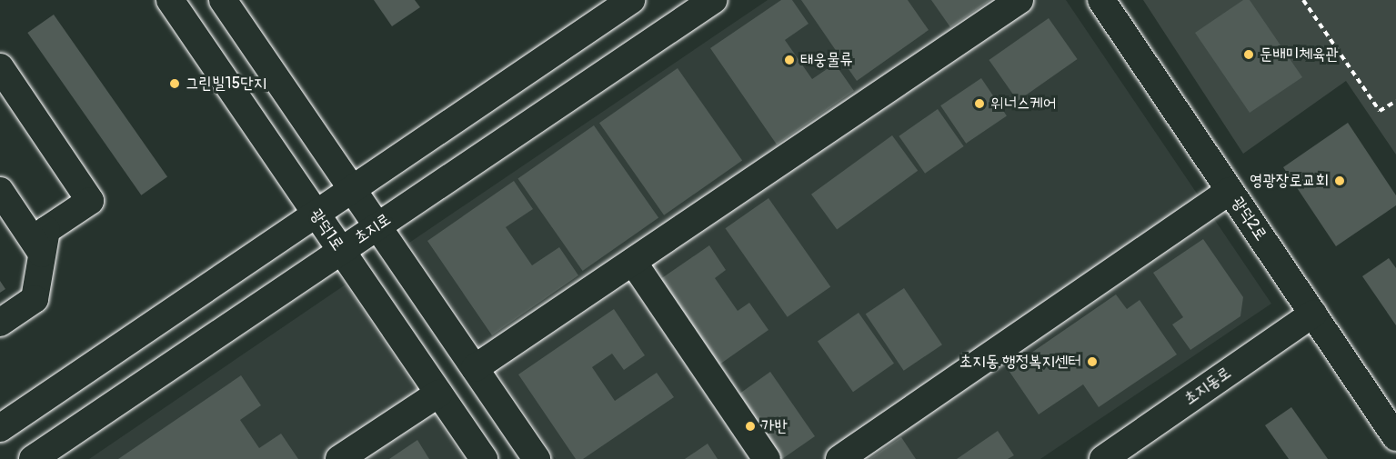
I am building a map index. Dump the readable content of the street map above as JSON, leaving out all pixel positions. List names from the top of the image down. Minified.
{"streets":{"street":["광덕2로","초지로","광덕1로","초지동로"]},"crossings":[["광덕2로","초지동로"],["초지로","광덕1로"]],"places":["둔배미체육관","태웅물류","그린빌15단지","위너스케어","영광장로교회","초지동 행정복지센터","가반"]}
